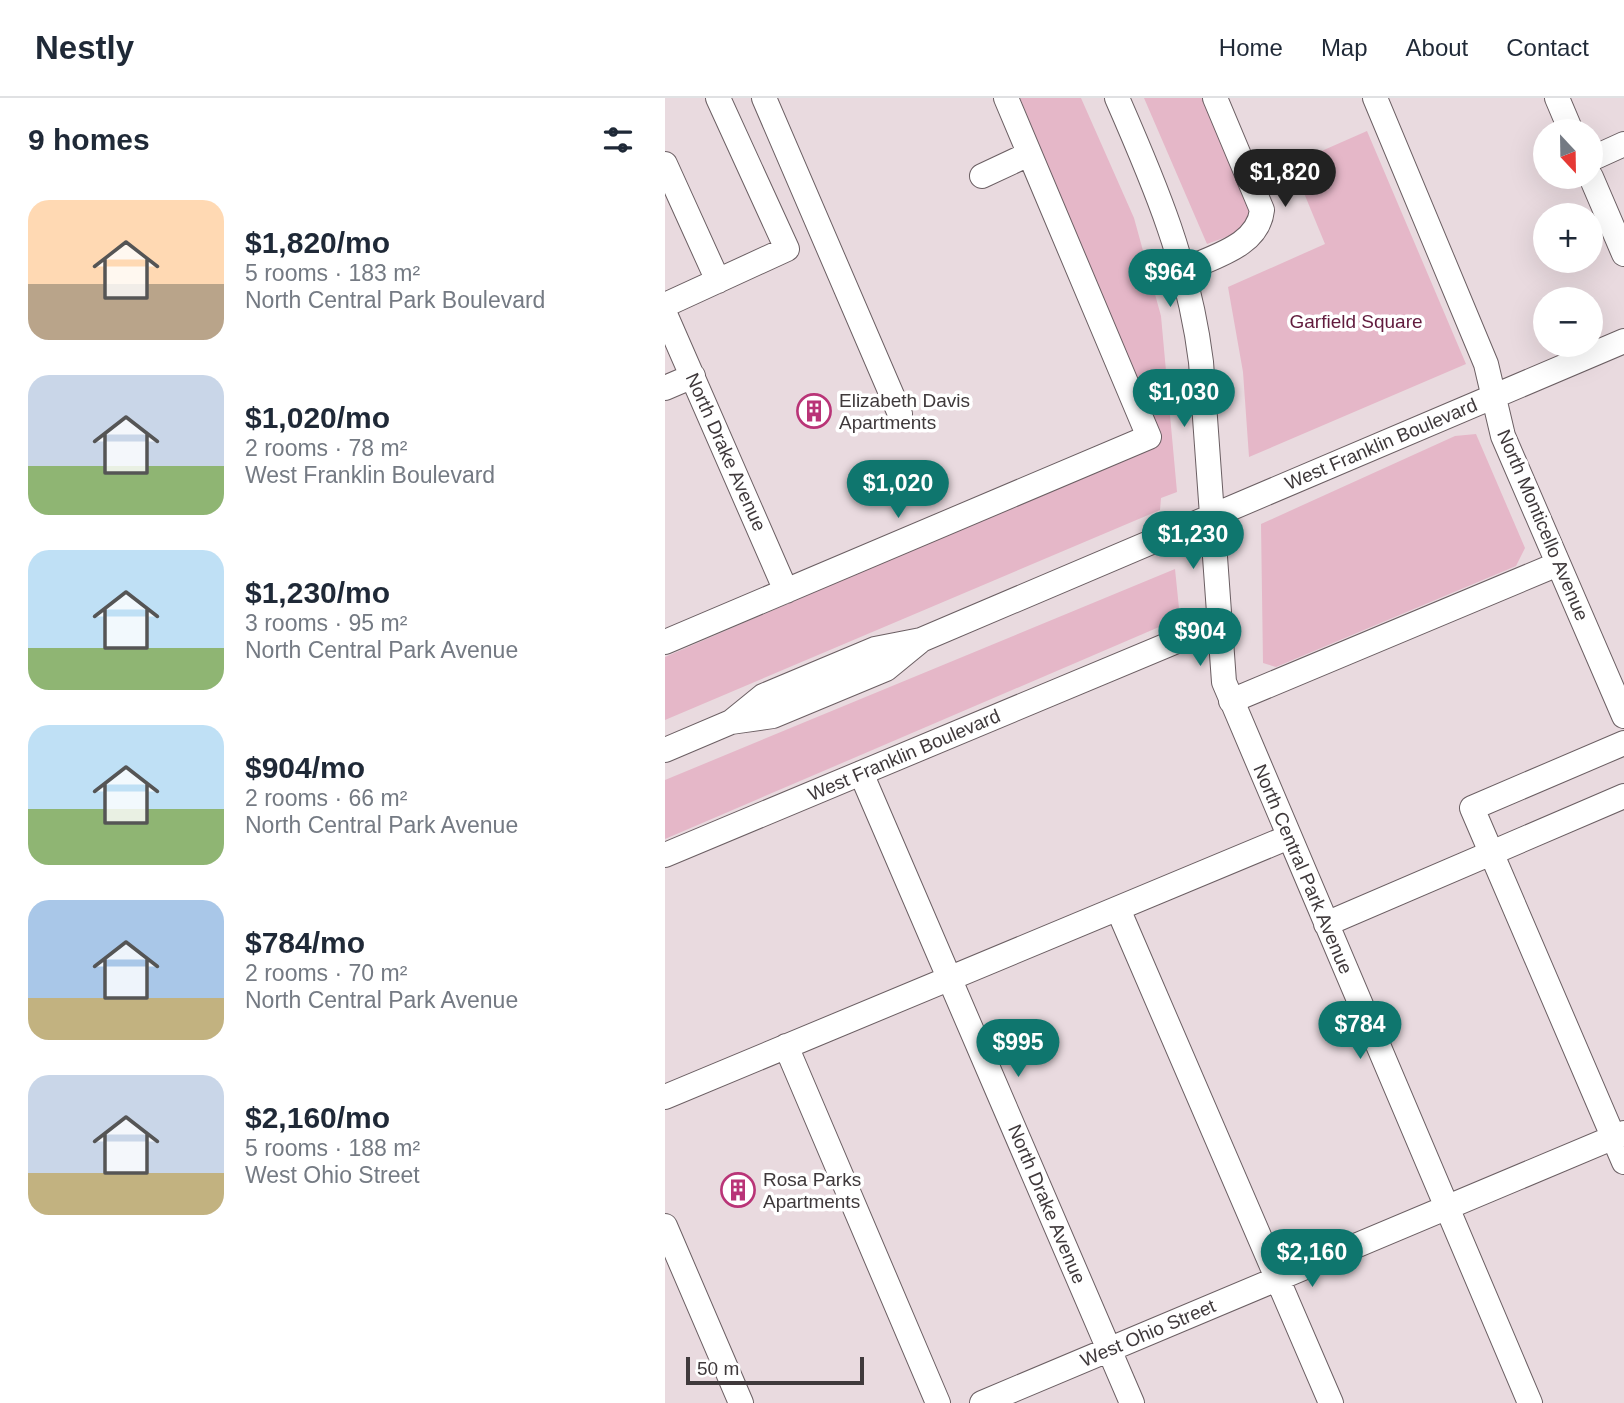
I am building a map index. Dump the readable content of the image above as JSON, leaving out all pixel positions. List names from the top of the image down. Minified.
{"streets":{"street":["West Franklin Boulevard","North Drake Avenue","North Monticello Avenue","North Central Park Avenue","West Ohio Street"]},"crossings":[["West Franklin Boulevard","North Drake Avenue"],["West Franklin Boulevard","North Monticello Avenue"],["West Franklin Boulevard","North Central Park Avenue"],["North Drake Avenue","West Ohio Street"],["North Central Park Avenue","West Ohio Street"]],"parks":["Garfield Square"],"places":{"building":["Elizabeth Davis Apartments","Rosa Parks Apartments"]},"scale_bar":"50 m","north":"bottom","page":{"header":"Nestly","nav":["Home","Map","About","Contact"],"heading":"9 homes","map_buttons":["+","−"],"price":["$1,820","$964","$1,030","$1,020","$1,230","$904","$784","$995","$2,160"],"list":[{"name":"$1,820/mo","note":"5 rooms · 183 m² · North Central Park Boulevard"},{"name":"$1,020/mo","note":"2 rooms · 78 m² · West Franklin Boulevard"},{"name":"$1,230/mo","note":"3 rooms · 95 m² · North Central Park Avenue"},{"name":"$904/mo","note":"2 rooms · 66 m² · North Central Park Avenue"},{"name":"$784/mo","note":"2 rooms · 70 m² · North Central Park Avenue"},{"name":"$2,160/mo","note":"5 rooms · 188 m² · West Ohio Street"}],"scale":"50 m"}}
